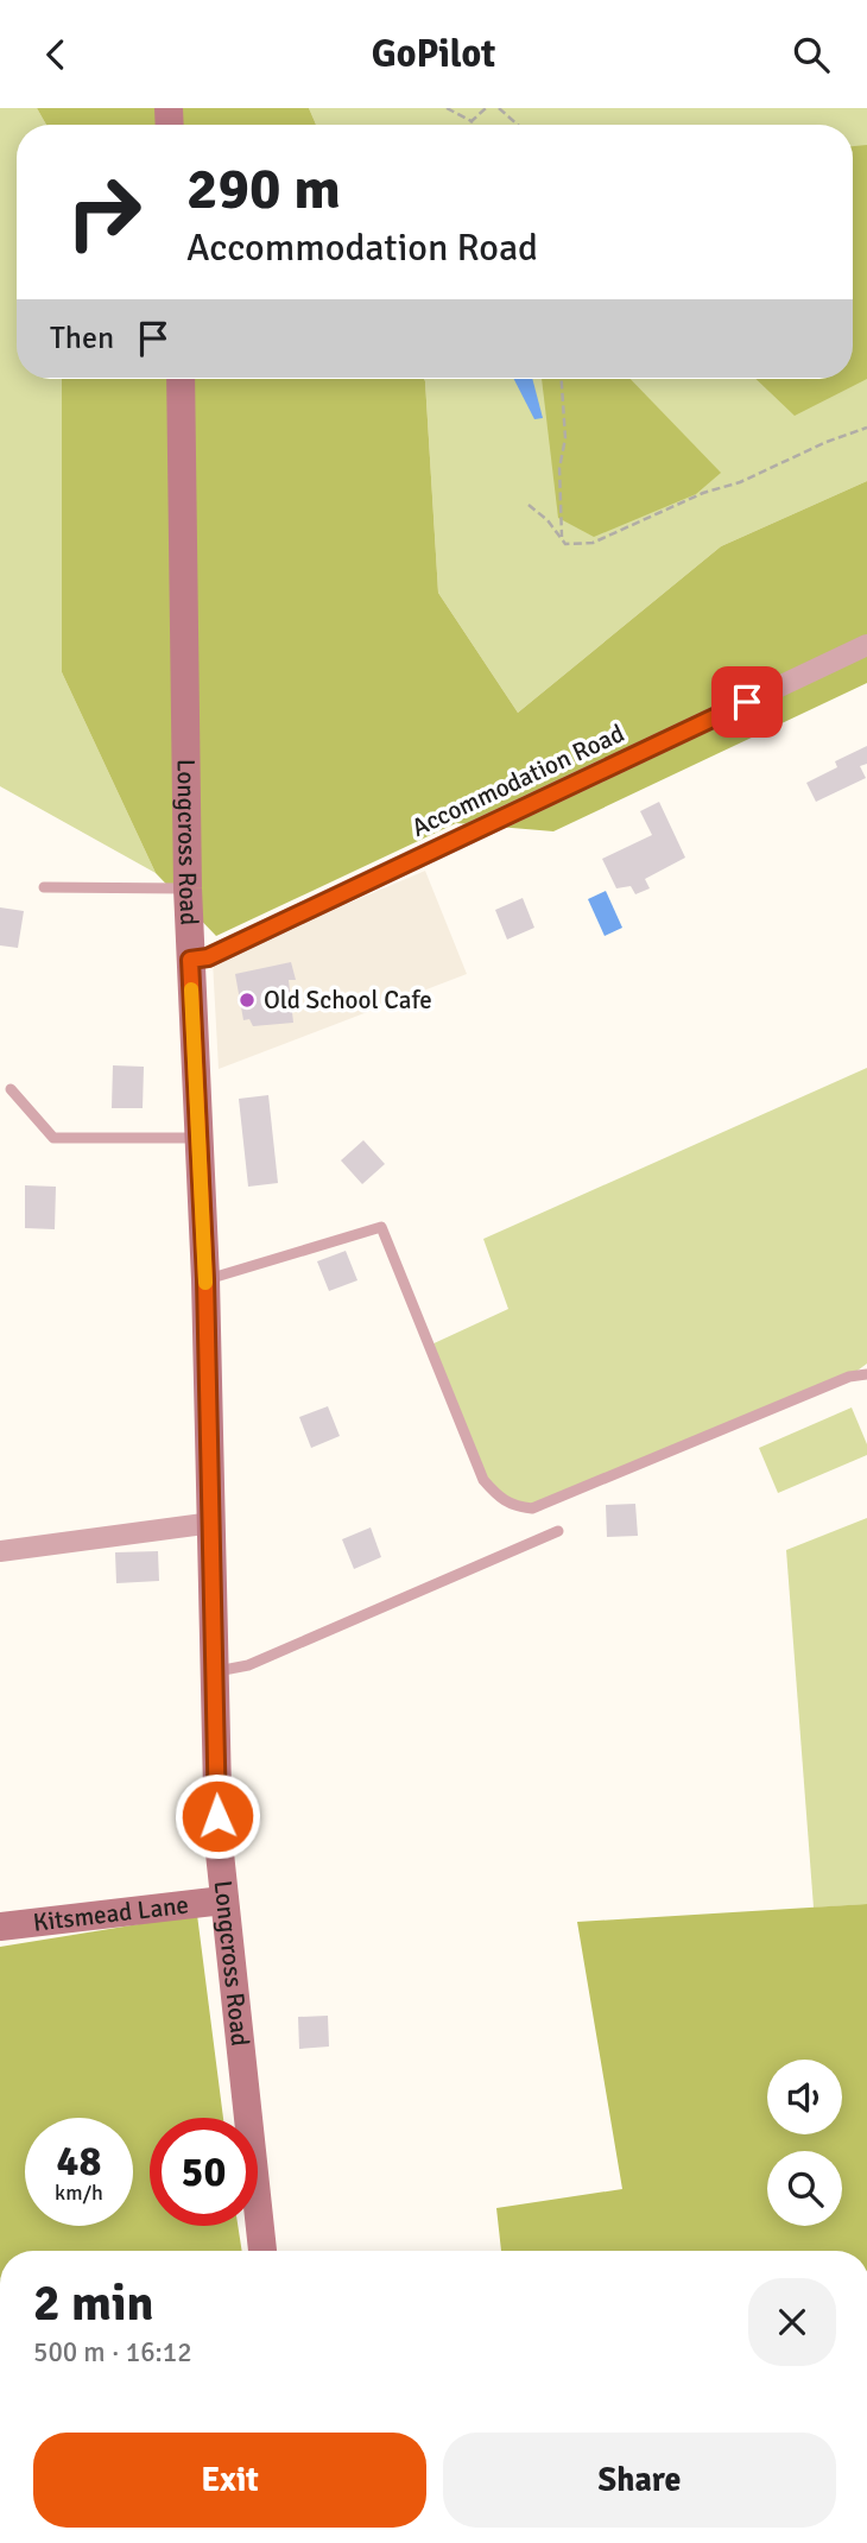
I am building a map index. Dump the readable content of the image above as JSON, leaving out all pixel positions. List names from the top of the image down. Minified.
{"streets":{"main road":["Longcross Road","Kitsmead Lane"],"street":["Accommodation Road"]},"crossings":[["Accommodation Road","Longcross Road"],["Longcross Road","Kitsmead Lane"]],"places":["Old School Cafe"],"page":{"header":"GoPilot","turn":["290 m","Accommodation Road"],"then":"Then","speed":"48 km/h","limit":"50","heading":["2 min","500 m · 16:12"],"buttons":["Exit","Share"]}}
